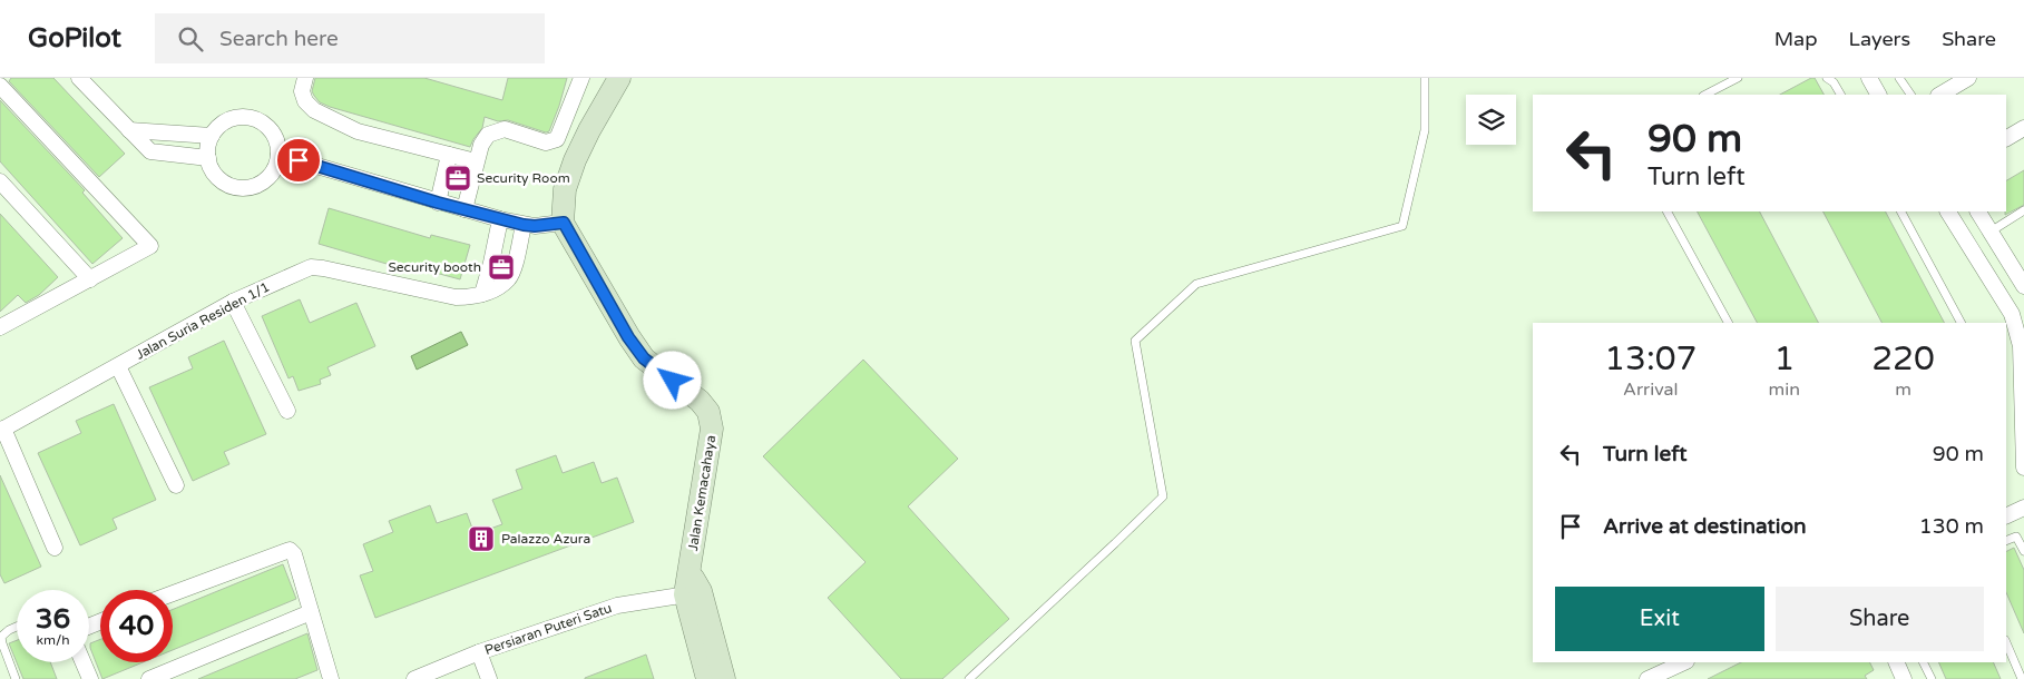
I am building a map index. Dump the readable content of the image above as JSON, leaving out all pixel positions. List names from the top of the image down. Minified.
{"streets":{"street":["Jalan Suria Residen 1/1","Jalan Kemacahaya","Persiaran Puteri Satu"]},"crossings":[["Jalan Kemacahaya","Persiaran Puteri Satu"]],"places":{"office":["Security Room","Security booth"],"building":["Palazzo Azura"]},"page":{"header":"GoPilot","search":"Search here","nav":["Map","Layers","Share"],"turn":["90 m","Turn left"],"eta":["13:07","Arrival","1","min","220","m"],"list":[{"name":"Turn left","value":"90 m"},{"name":"Arrive at destination","value":"130 m"}],"buttons":["Exit","Share"],"speed":"36 km/h","limit":"40"}}
